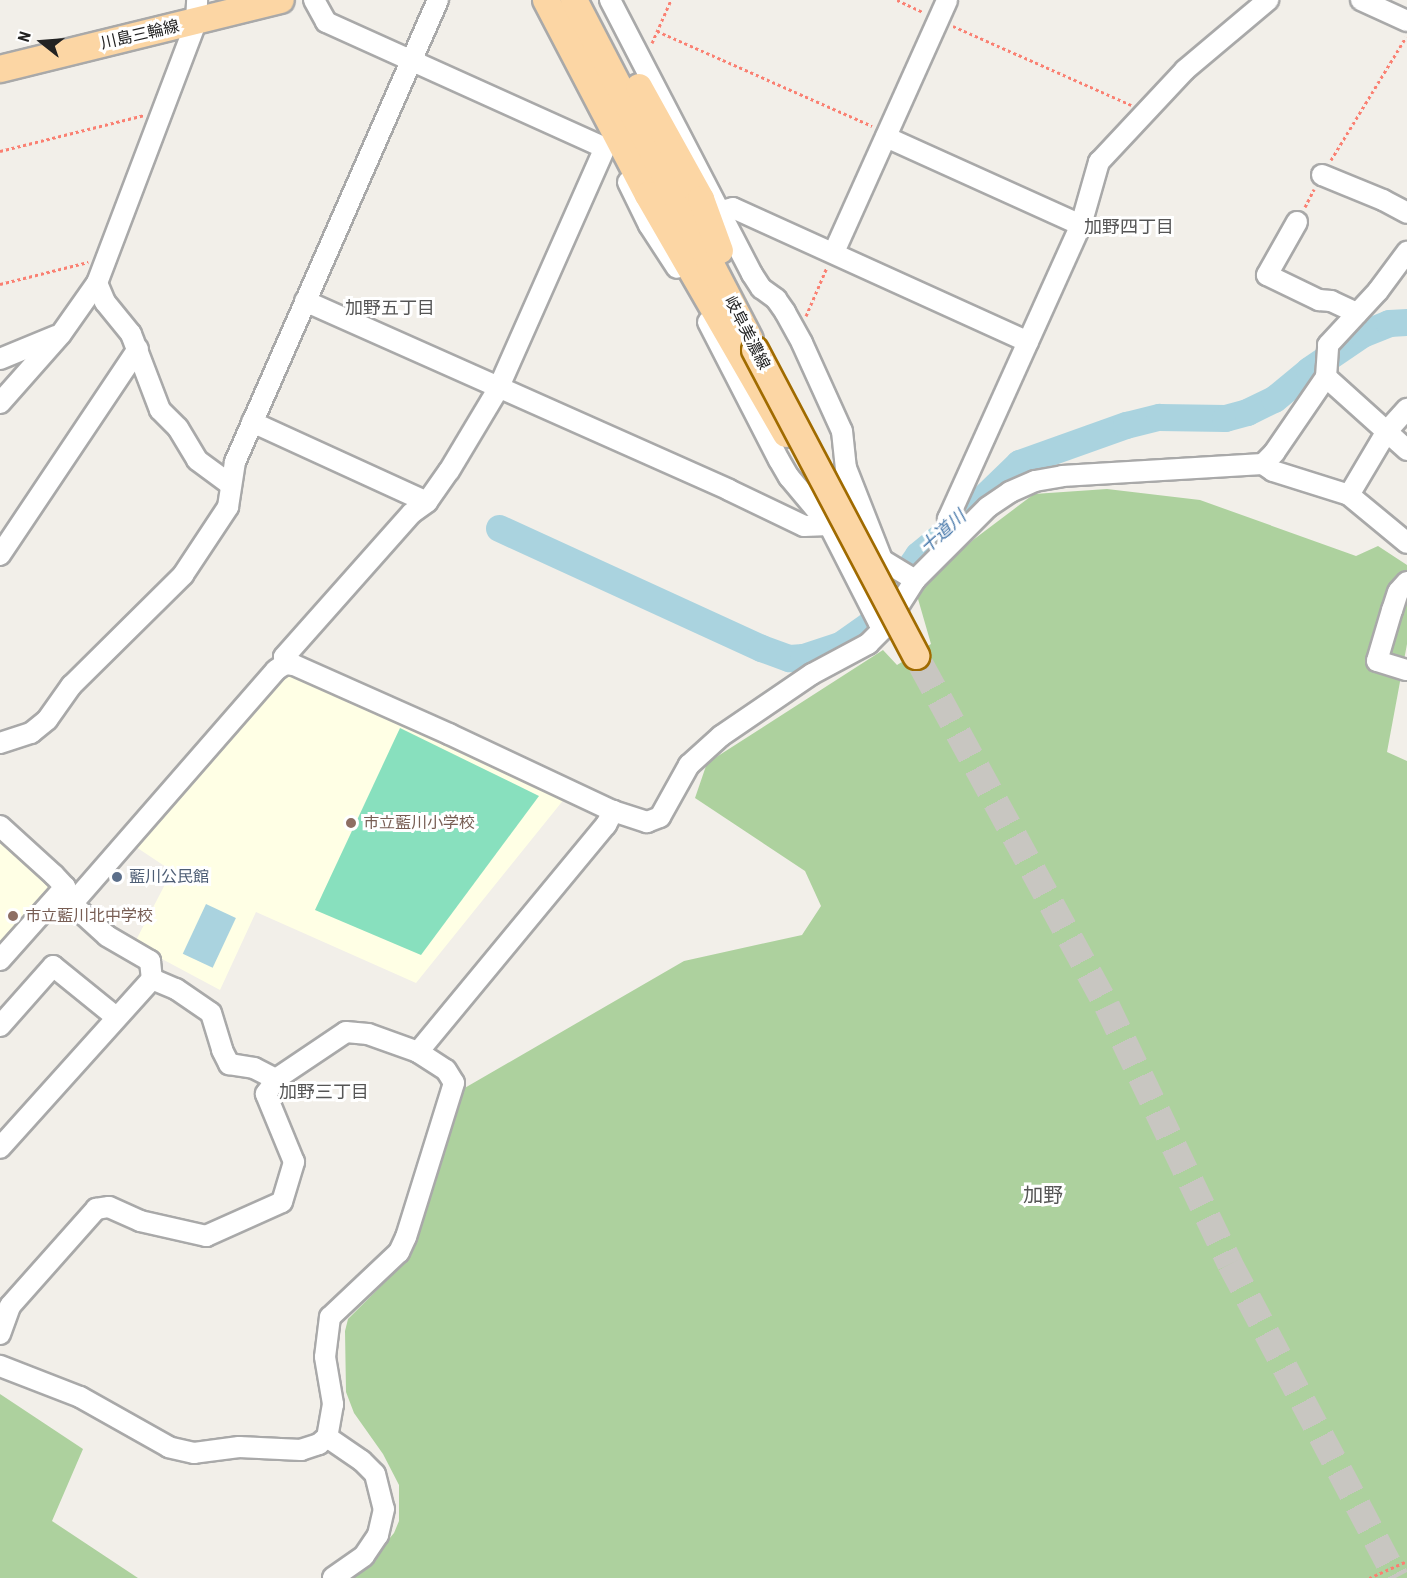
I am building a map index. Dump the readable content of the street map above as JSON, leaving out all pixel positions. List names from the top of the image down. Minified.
{"streets":{"main road":["川島三輪線","岐阜美濃線"]},"districts":["加野四丁目","加野五丁目","加野三丁目","加野"],"water":["十道川"],"places":["市立藍川小学校","藍川公民館","市立藍川北中学校"],"north":"left"}
